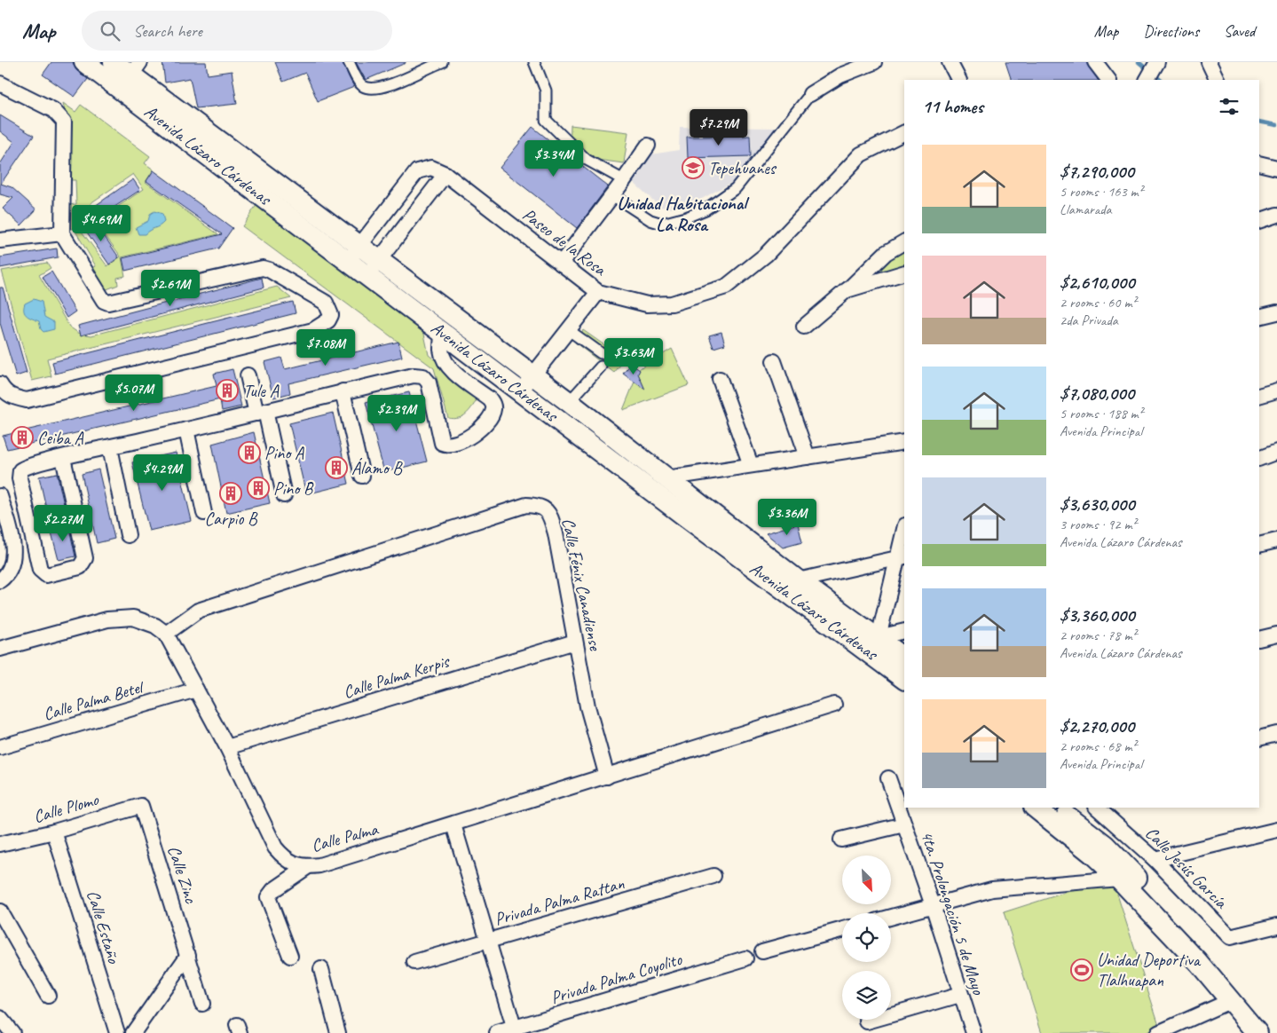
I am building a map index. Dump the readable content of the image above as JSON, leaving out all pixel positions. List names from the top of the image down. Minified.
{"streets":{"main road":["Avenida Lázaro Cárdenas"],"street":["Paseo de la Rosa","Calle Fénix Canadiense","Calle Palma Kerpis","Calle Palma Betel","Calle Plomo","Calle Palma","Calle Jesús García","Calle Zinc","Privada Palma Rattan","4ta. Prolongación 5 de Mayo","Calle Estaño","Privada Palma Coyolito"]},"crossings":[["Avenida Lázaro Cárdenas","Paseo de la Rosa"],["Calle Fénix Canadiense","Calle Palma Kerpis"],["Calle Fénix Canadiense","Calle Palma"],["Calle Palma Kerpis","Calle Palma"],["Calle Palma Betel","Calle Palma"],["Calle Plomo","Calle Zinc"],["Calle Plomo","Calle Estaño"]],"districts":["Unidad Habitacional La Rosa"],"places":{"school or university":["Tepehuanes"],"building":["Tule A","Ceiba A","Pino A","Álamo B","Pino B","Carpio B"],"sports":["Unidad Deportiva Tlalhuapan"]},"north":"bottom right","page":{"header":"Map","search":"Search here","nav":["Map","Directions","Saved"],"heading":"11 homes","price":["$7.29M","$3.34M","$4.69M","$2.61M","$7.08M","$3.63M","$5.07M","$2.39M","$4.29M","$3.36M","$2.27M"],"list":[{"name":"$7,290,000","note":"5 rooms · 163 m² · Llamarada"},{"name":"$2,610,000","note":"2 rooms · 60 m² · 2da Privada"},{"name":"$7,080,000","note":"5 rooms · 188 m² · Avenida Principal"},{"name":"$3,630,000","note":"3 rooms · 92 m² · Avenida Lázaro Cárdenas"},{"name":"$3,360,000","note":"2 rooms · 78 m² · Avenida Lázaro Cárdenas"},{"name":"$2,270,000","note":"2 rooms · 68 m² · Avenida Principal"}]}}
